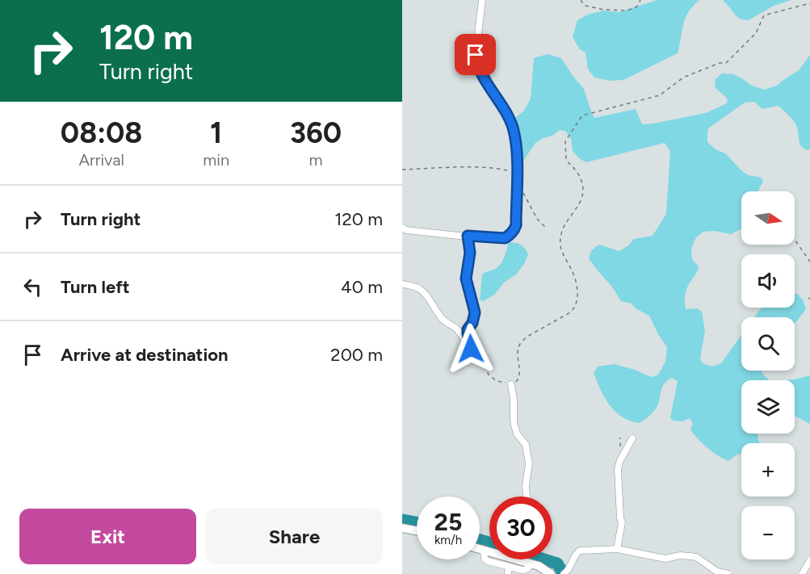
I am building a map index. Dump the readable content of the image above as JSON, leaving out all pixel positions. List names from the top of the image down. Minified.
{"north":"right","page":{"turn":["120 m","Turn right"],"eta":["08:08","Arrival","1","min","360","m"],"list":[{"name":"Turn right","value":"120 m"},{"name":"Turn left","value":"40 m"},{"name":"Arrive at destination","value":"200 m"}],"map_buttons":["+","−"],"speed":"25 km/h","limit":"30","buttons":["Exit","Share"]}}
